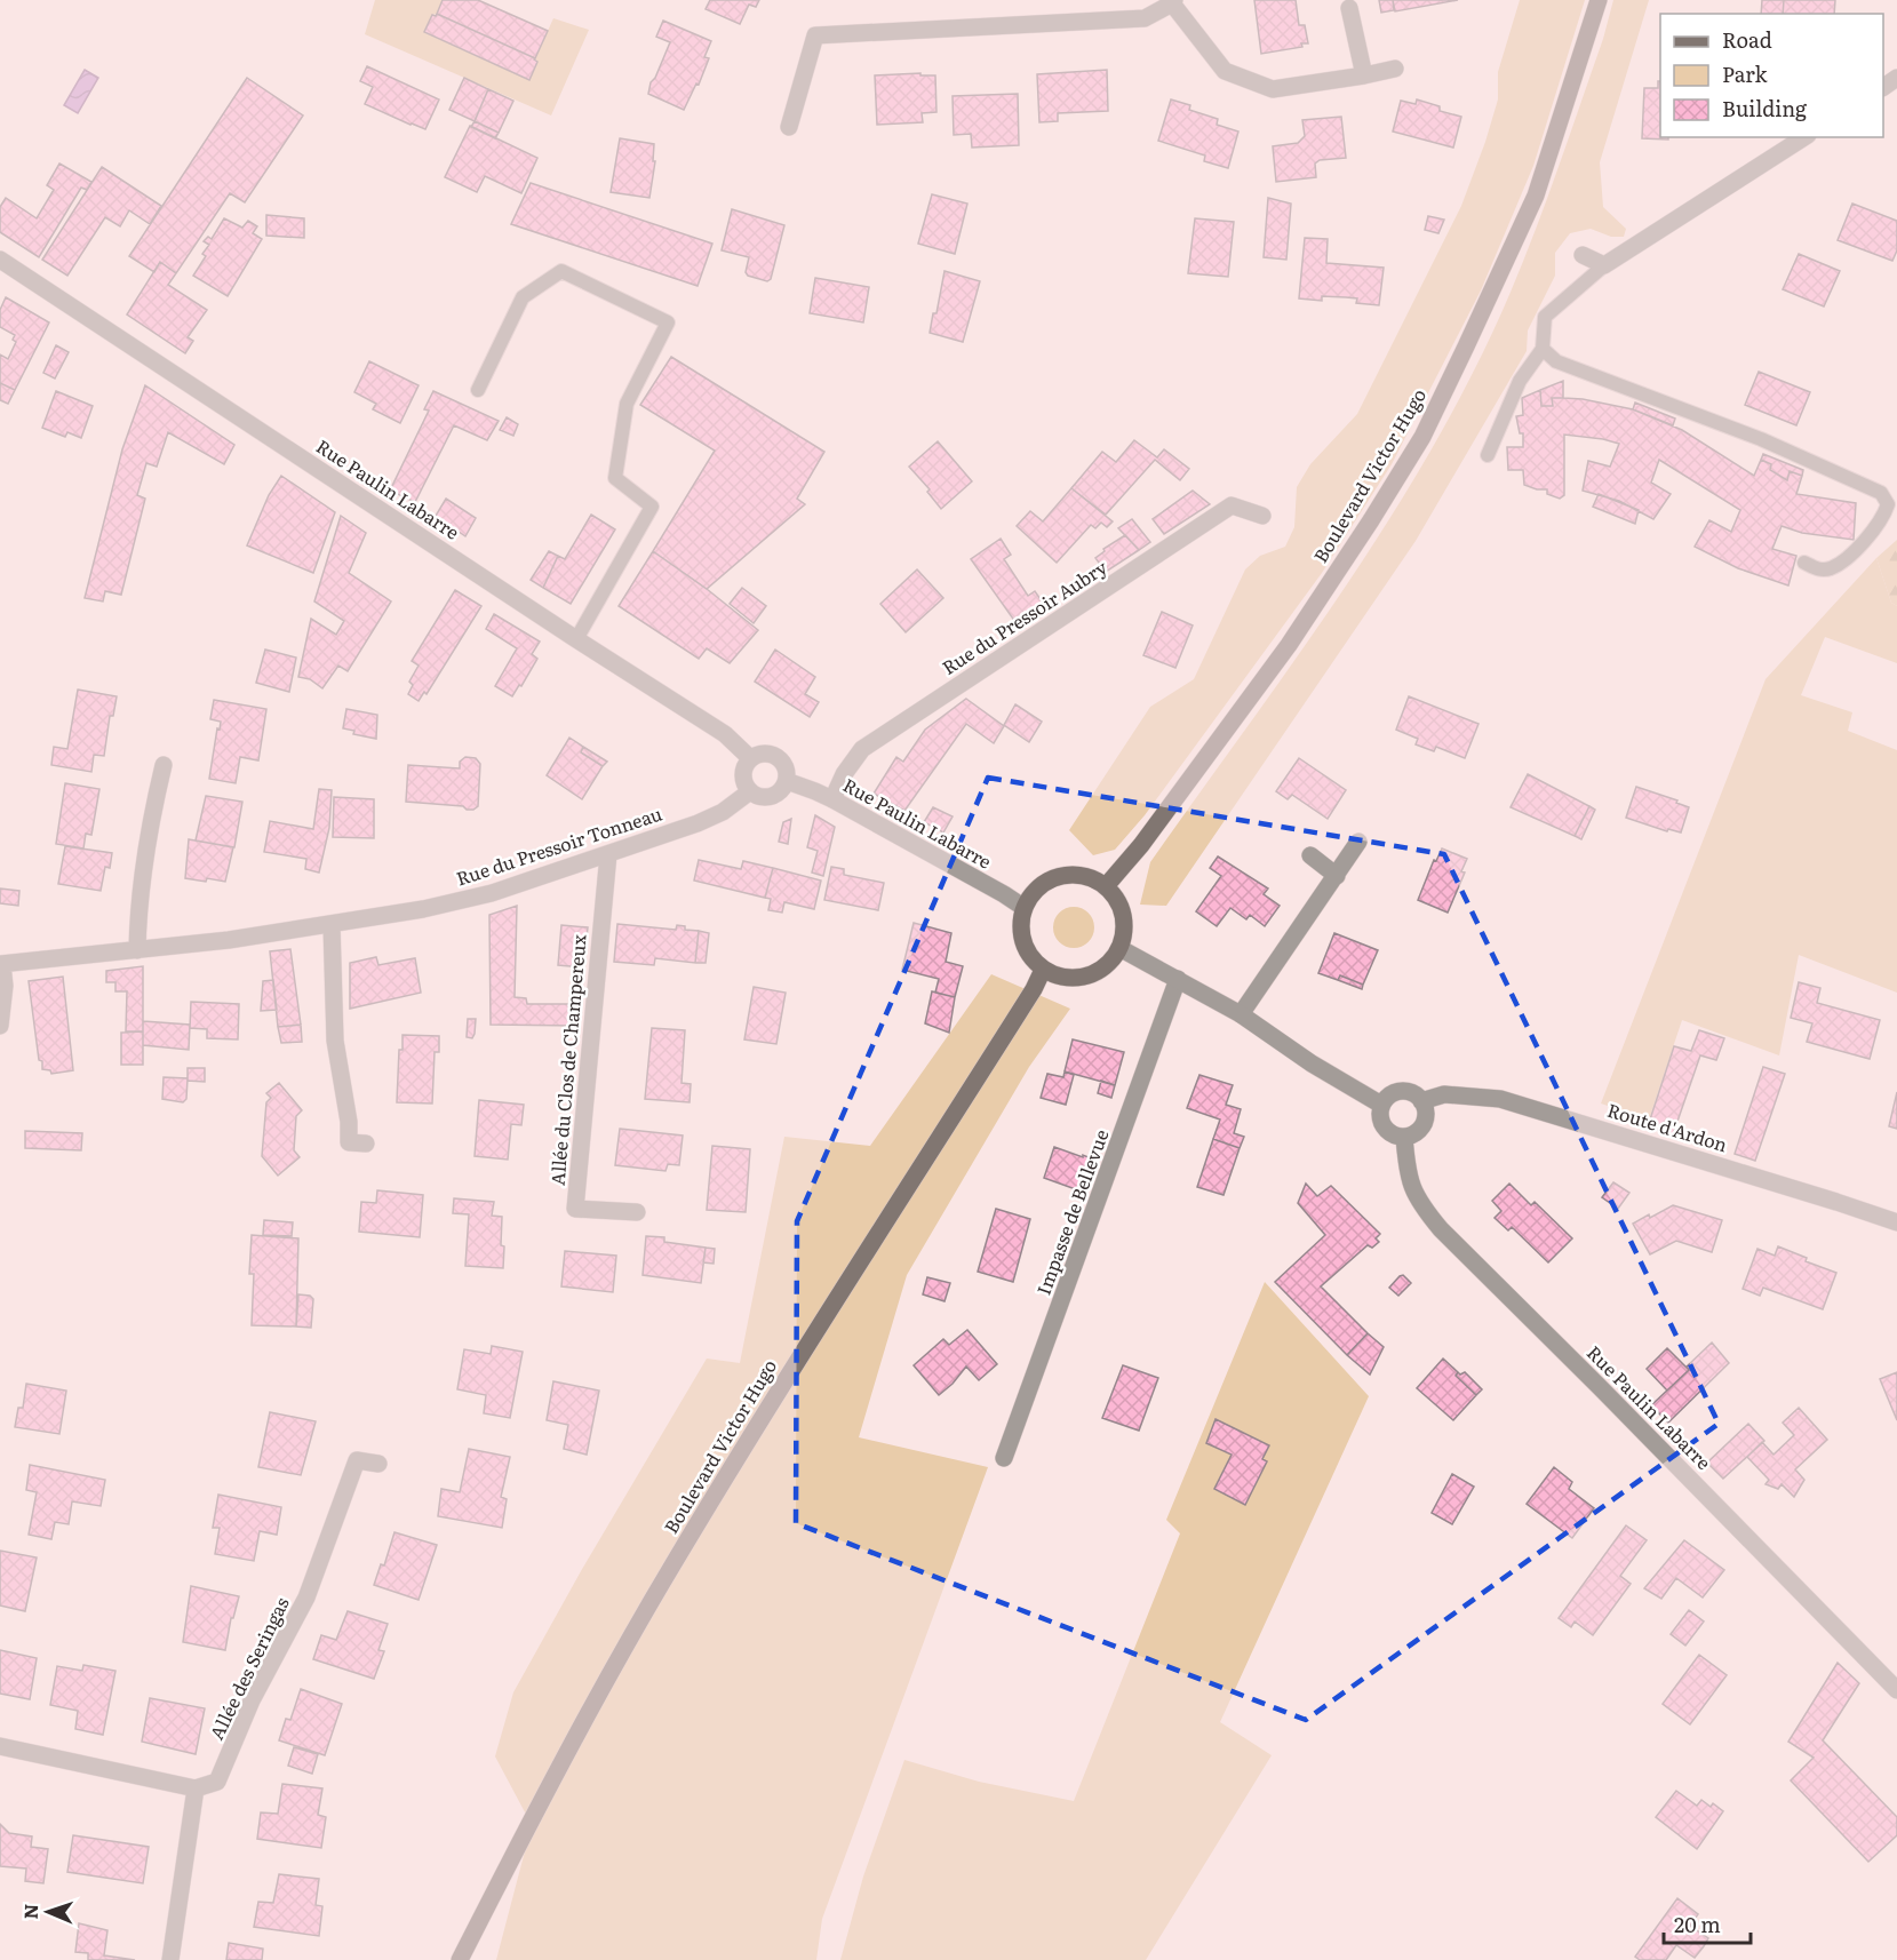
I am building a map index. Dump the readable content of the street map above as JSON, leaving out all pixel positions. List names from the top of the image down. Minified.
{"streets":{"main road":["Boulevard Victor Hugo"],"street":["Rue Paulin Labarre","Rue du Pressoir Aubry","Rue du Pressoir Tonneau","Allée du Clos de Champereux","Route d'Ardon","Impasse de Bellevue","Allée des Seringas"]},"crossings":[["Boulevard Victor Hugo","Rue Paulin Labarre"],["Rue Paulin Labarre","Rue du Pressoir Aubry"],["Rue Paulin Labarre","Rue du Pressoir Tonneau"],["Rue Paulin Labarre","Route d'Ardon"],["Rue du Pressoir Tonneau","Allée du Clos de Champereux"]],"legend":["Road","Park","Building"],"scale_bar":"20 m","north":"left"}
